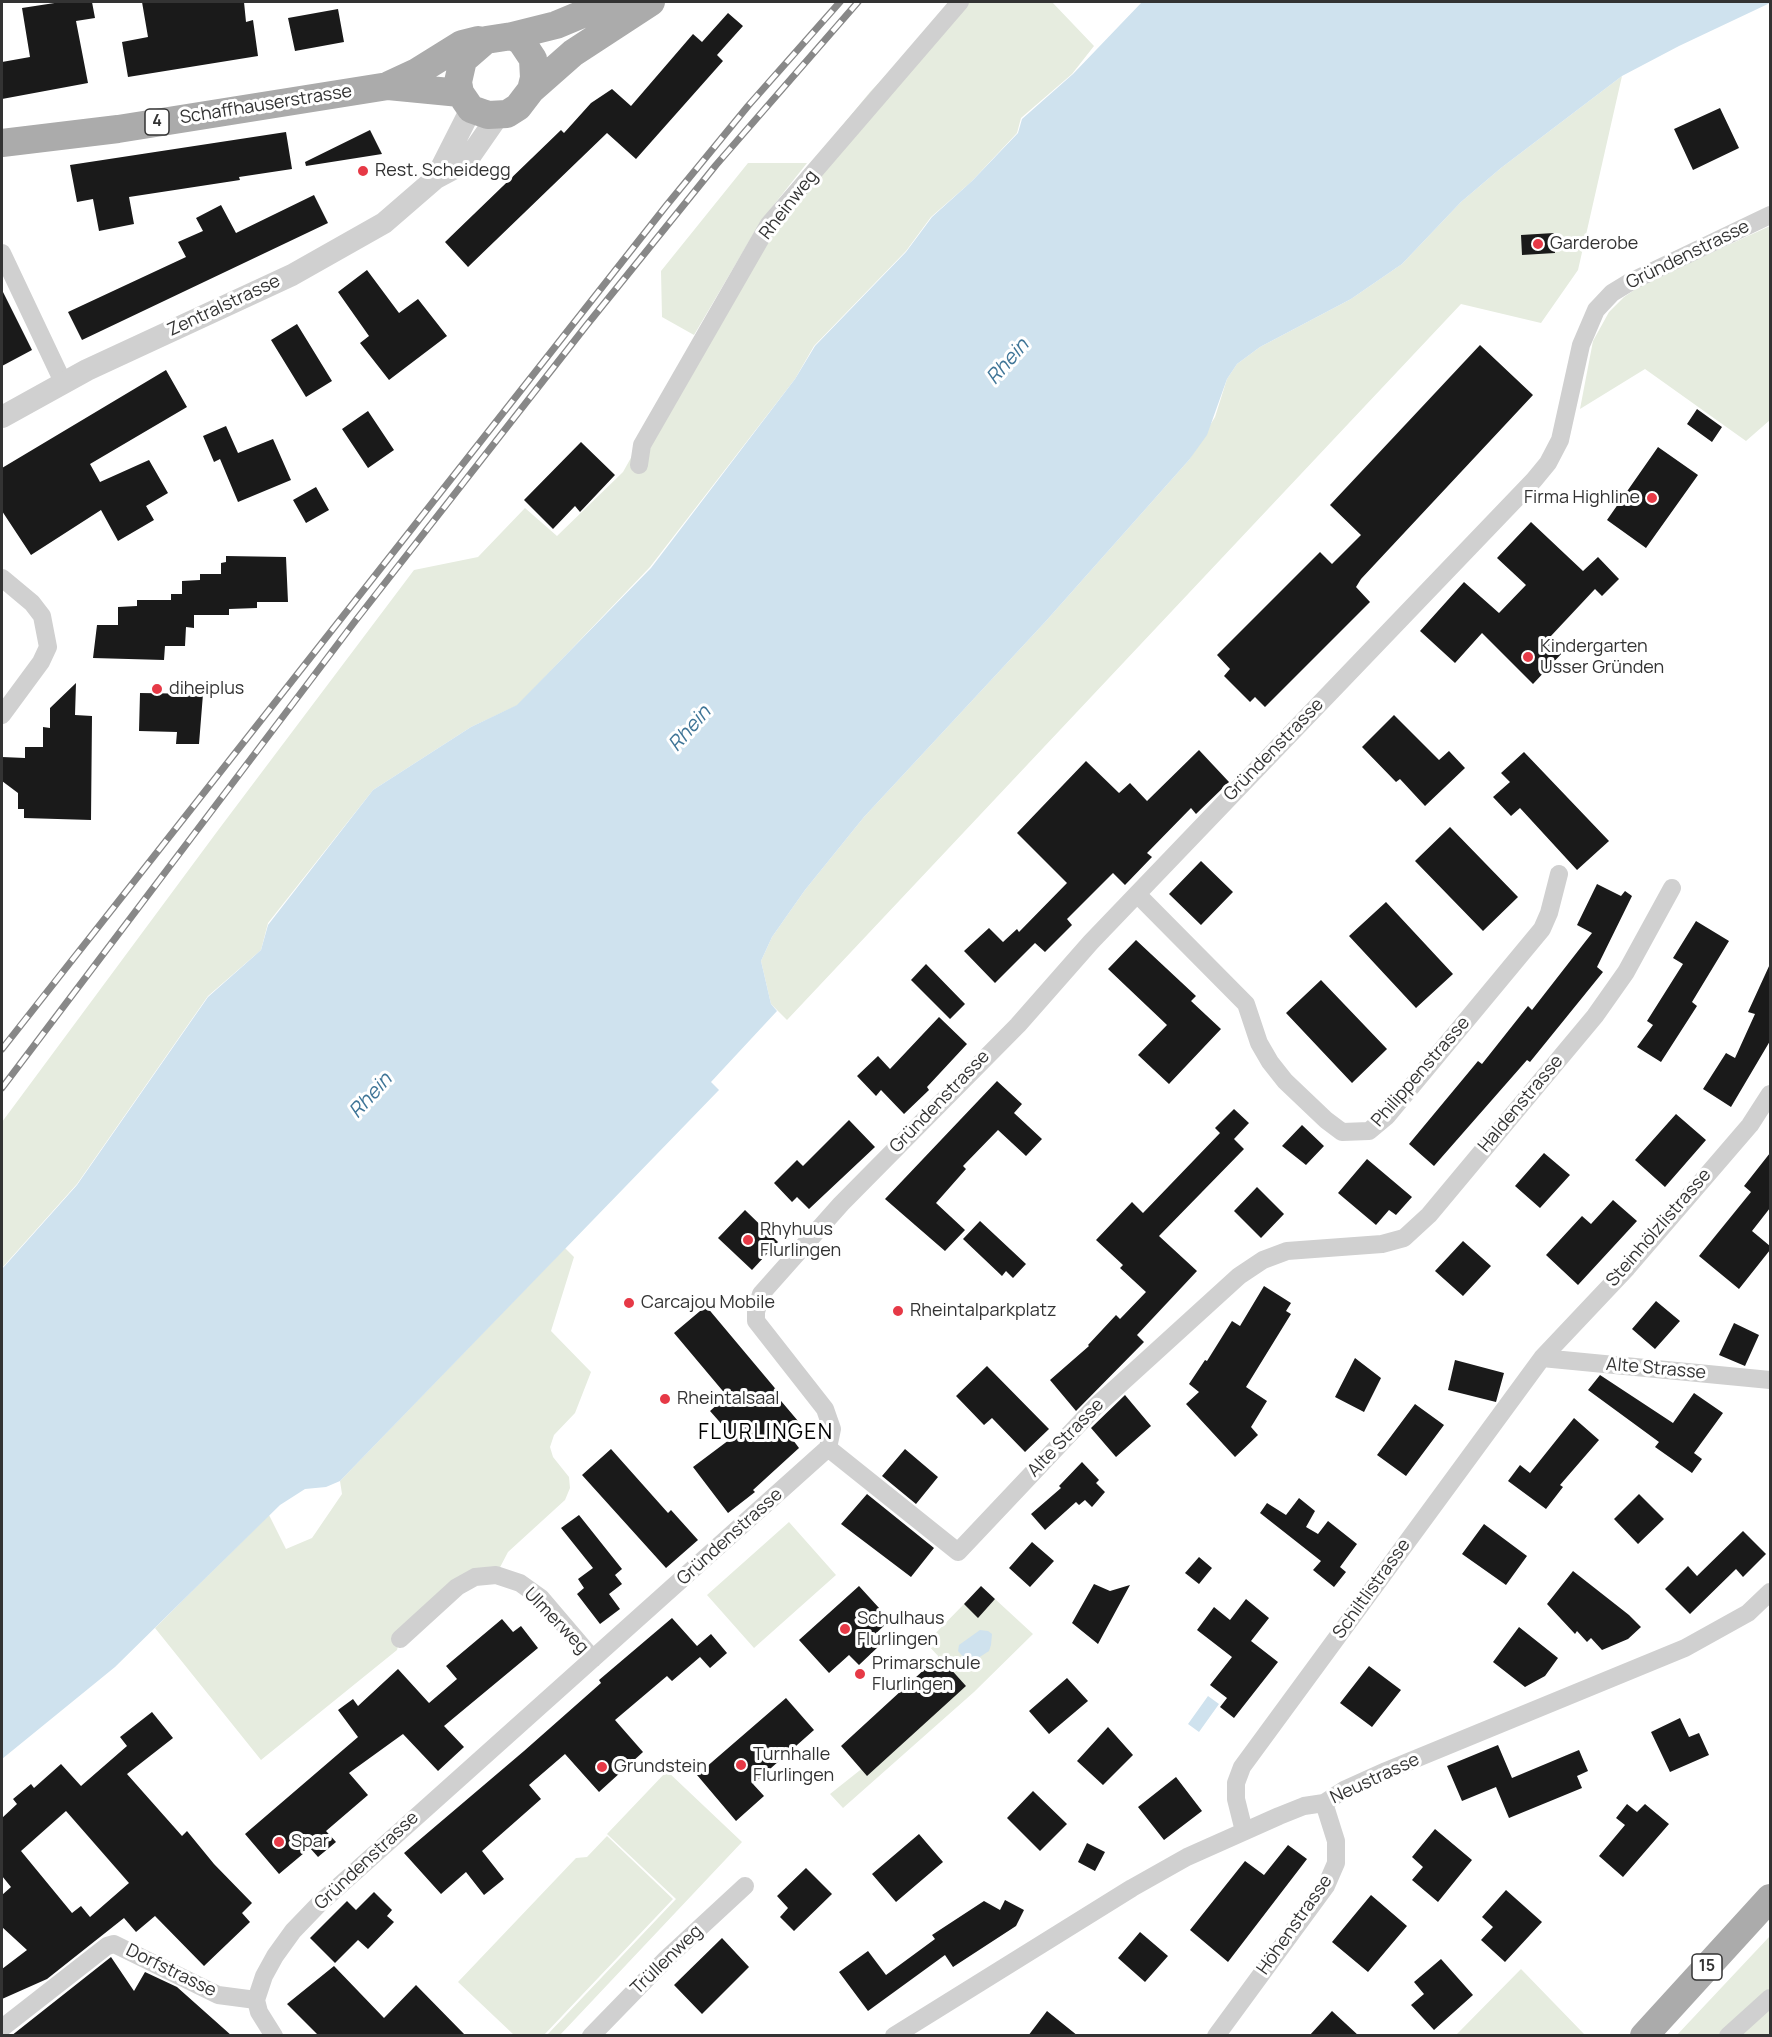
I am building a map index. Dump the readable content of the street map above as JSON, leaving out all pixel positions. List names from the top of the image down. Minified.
{"streets":{"main road":["Schaffhauserstrasse","4","15"],"street":["Rheinweg","Gründenstrasse","Zentralstrasse","Philippenstrasse","Haldenstrasse","Steinhölzlistrasse","Alte Strasse","Schiltlistrasse","Ulmerweg","Neustrasse","Höhenstrasse","Trüllenweg","Dorfstrasse"]},"crossings":[["Schaffhauserstrasse","4"],["Schaffhauserstrasse","Zentralstrasse"],["4","Zentralstrasse"],["Gründenstrasse","Philippenstrasse"],["Gründenstrasse","Alte Strasse"],["Gründenstrasse","Ulmerweg"],["Gründenstrasse","Dorfstrasse"],["Haldenstrasse","Alte Strasse"],["Steinhölzlistrasse","Alte Strasse"],["Steinhölzlistrasse","Schiltlistrasse"],["Alte Strasse","Schiltlistrasse"],["Schiltlistrasse","Neustrasse"],["Neustrasse","Höhenstrasse"]],"districts":["FLURLINGEN"],"water":["Rhein"],"places":["Rest. Scheidegg","Garderobe","Firma Highline","Kindergarten Usser Gründen","diheiplus","Rhyhuus Flurlingen","Carcajou Mobile","Rheintalparkplatz","Rheintalsaal","Schulhaus Flurlingen","Primarschule Flurlingen","Turnhalle Flurlingen","Grundstein","Spar"]}
